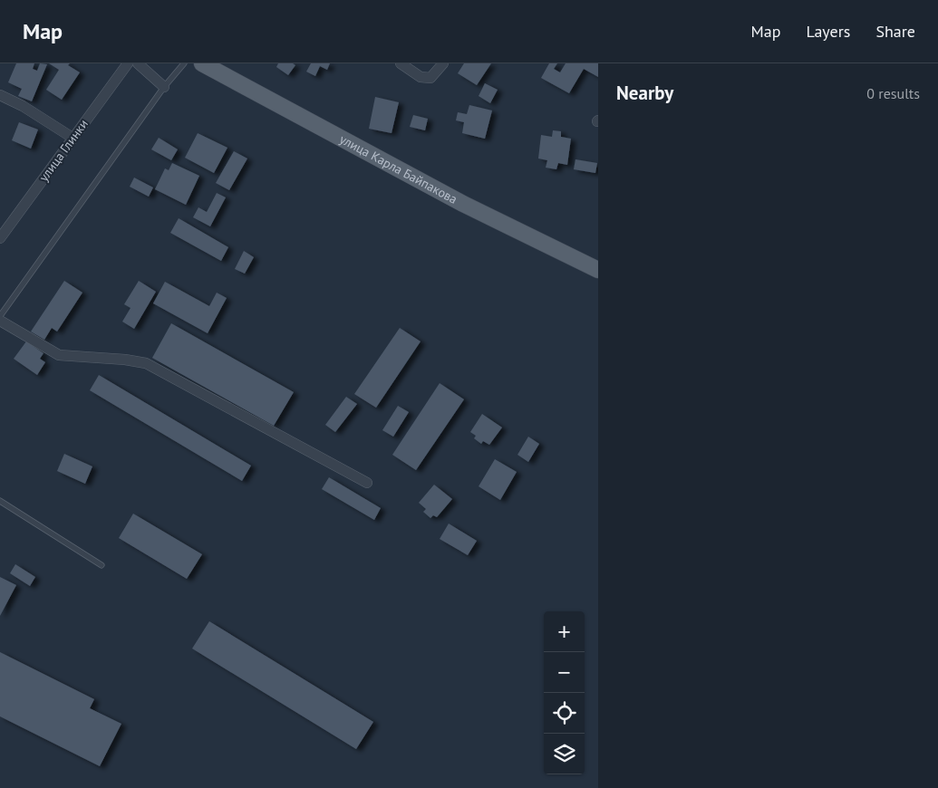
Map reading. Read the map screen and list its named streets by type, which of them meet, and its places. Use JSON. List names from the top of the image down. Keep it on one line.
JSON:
{"streets":{"main road":["улица Карла Байпакова"],"street":["улица Глинки"]},"page":{"header":"Map","nav":["Map","Layers","Share"],"heading":["Nearby","0 results"],"map_buttons":["+","−"]}}
